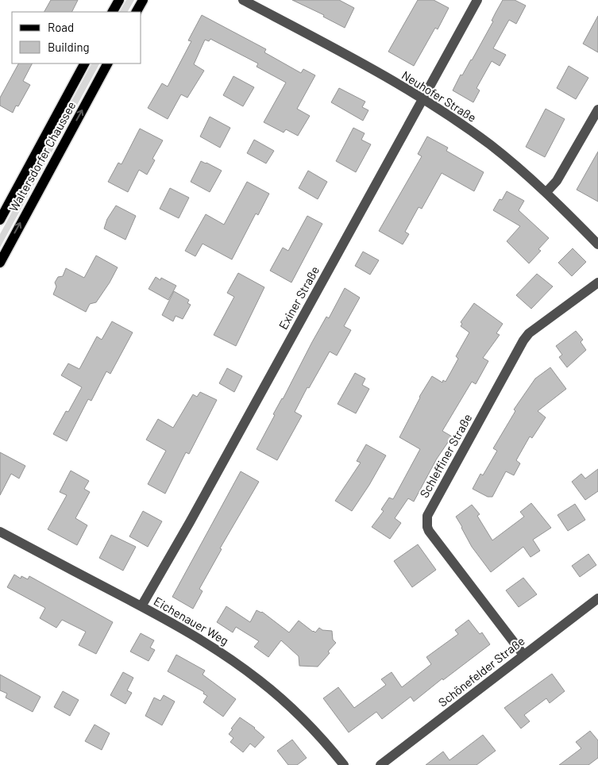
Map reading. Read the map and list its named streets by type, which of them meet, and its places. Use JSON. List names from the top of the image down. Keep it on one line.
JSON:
{"streets":{"main road":["Waltersdorfer Chaussee"],"street":["Neuhofer Straße","Exiner Straße","Schleffiner Straße","Eichenauer Weg","Schönefelder Straße"]},"crossings":[["Neuhofer Straße","Exiner Straße"],["Exiner Straße","Eichenauer Weg"],["Schleffiner Straße","Schönefelder Straße"]],"legend":["Road","Building"]}
